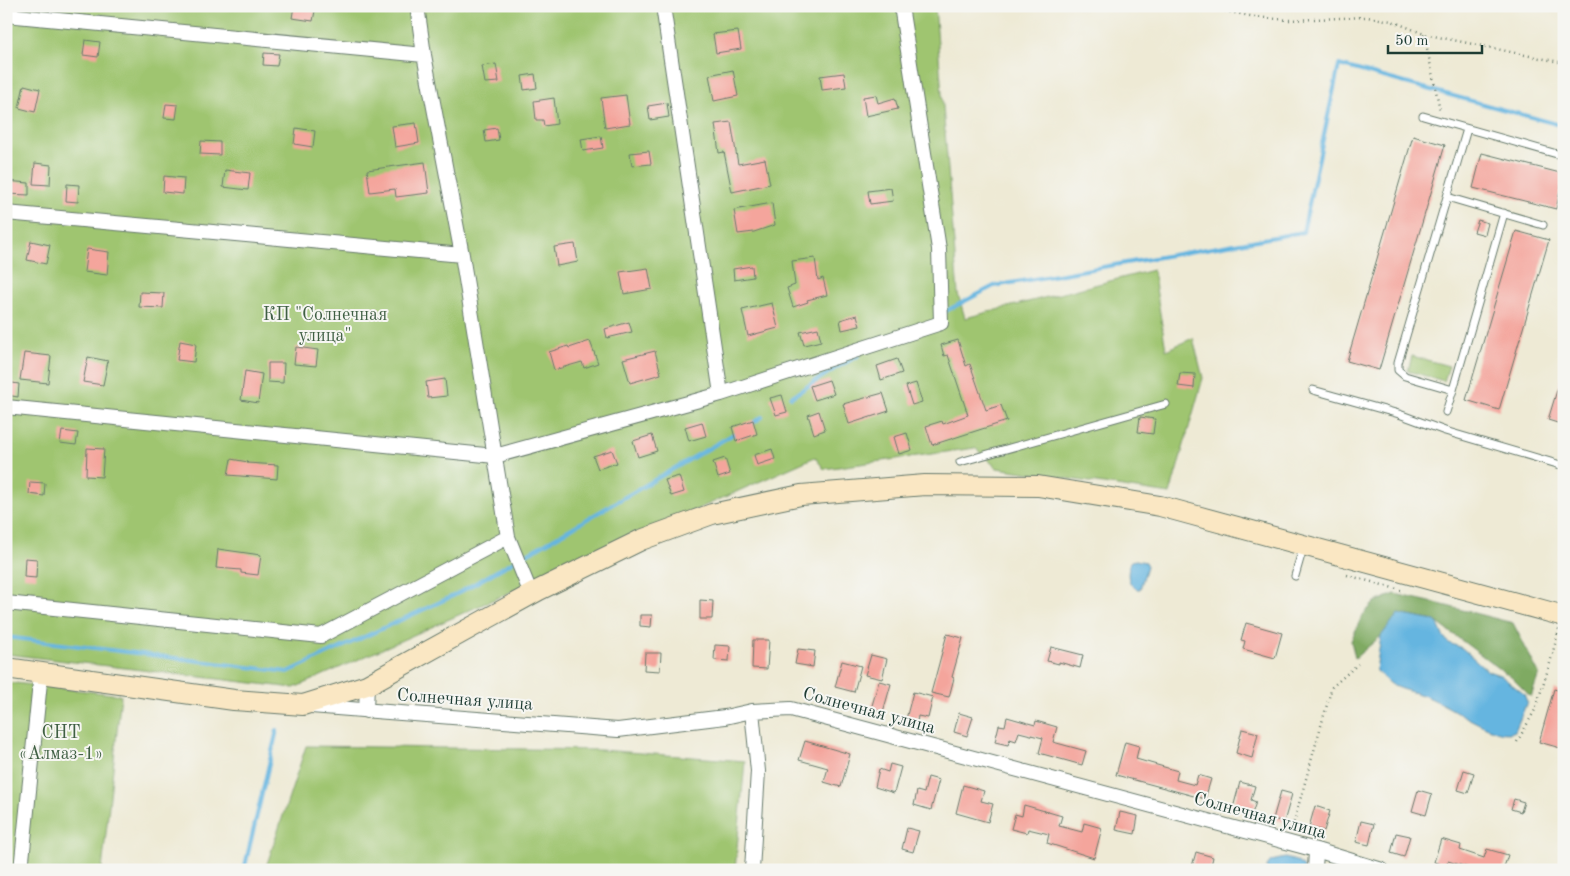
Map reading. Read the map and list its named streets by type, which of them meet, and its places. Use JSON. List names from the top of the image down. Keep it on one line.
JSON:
{"streets":{"street":["Солнечная улица"]},"parks":["КП \"Солнечная улица\"","СНТ «Алмаз-1»"],"scale_bar":"50 m"}
